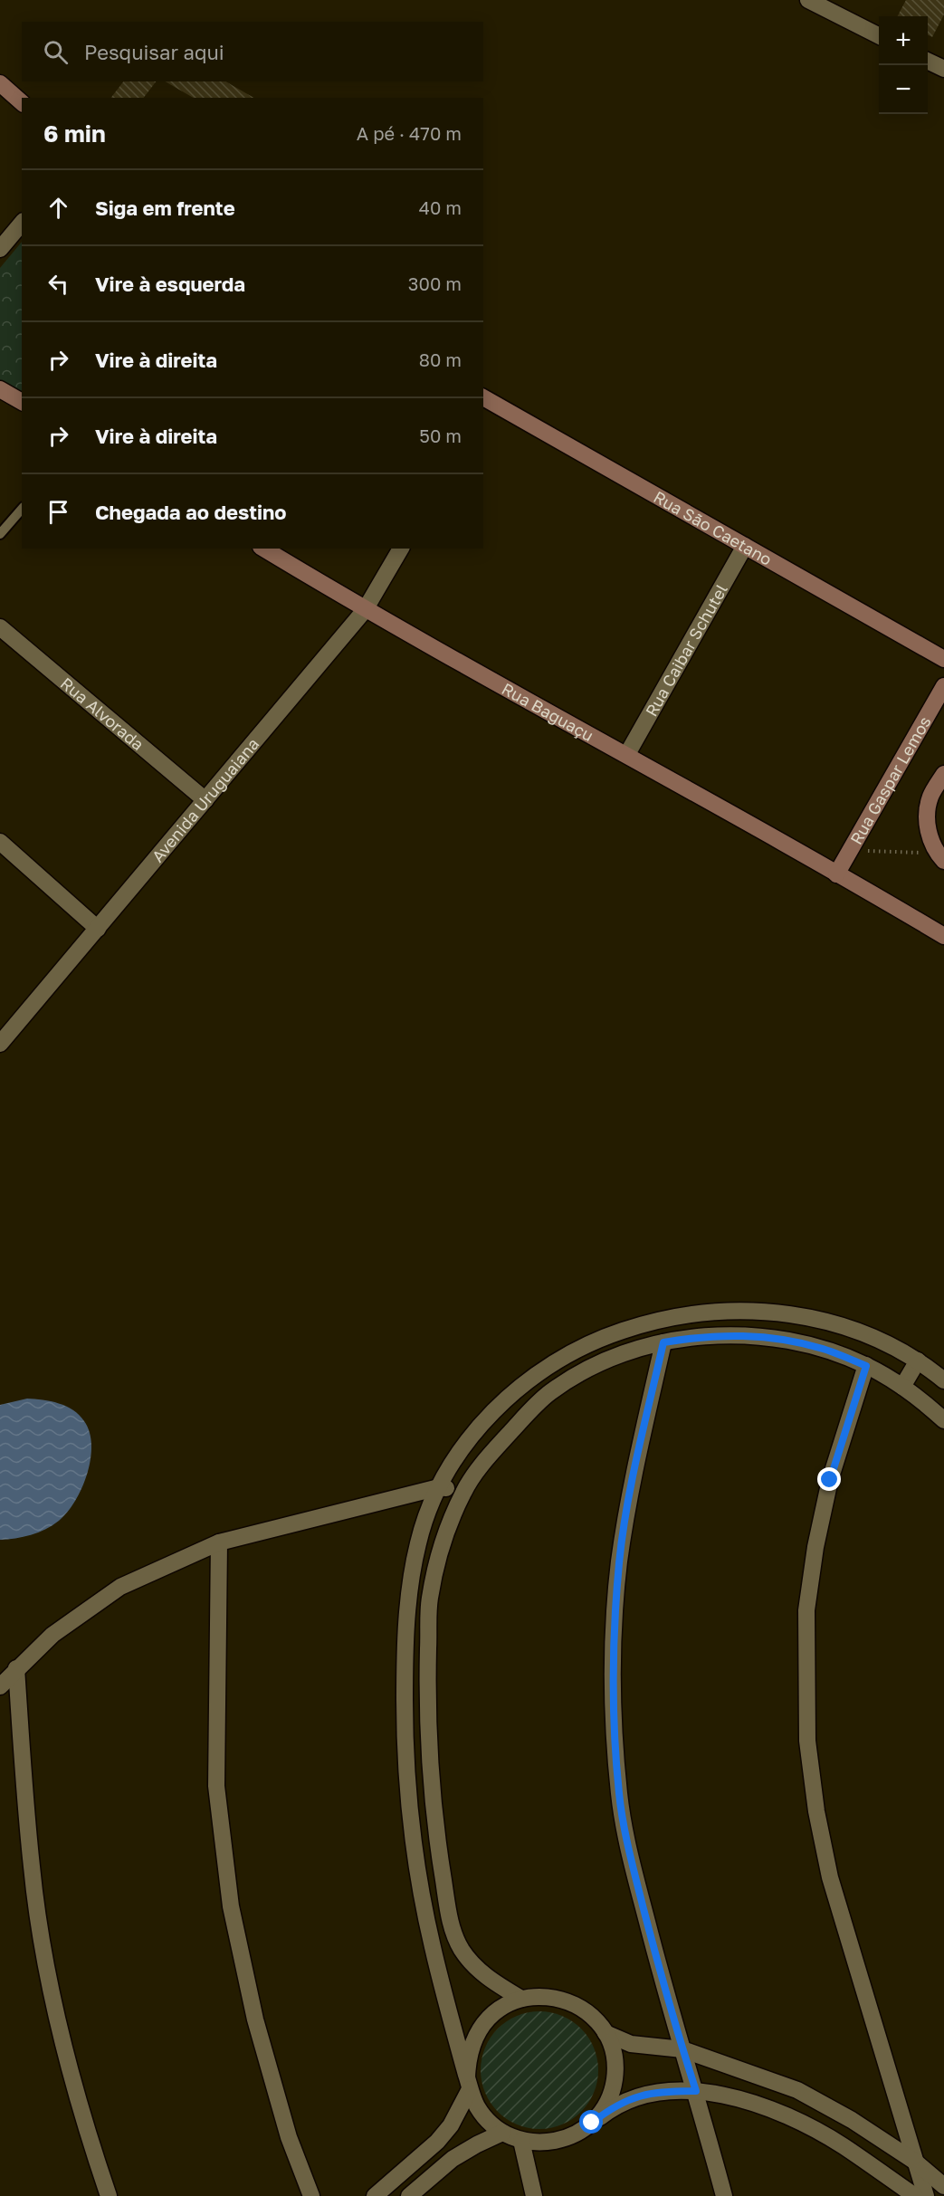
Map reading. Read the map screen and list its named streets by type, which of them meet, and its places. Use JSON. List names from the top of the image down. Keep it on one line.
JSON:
{"streets":{"main road":["Rua São Caetano","Rua Baguaçu","Rua Gaspar Lemos"],"street":["Rua Caibar Schutel","Rua Alvorada","Avenida Uruguaiana"]},"crossings":[["Rua São Caetano","Rua Caibar Schutel"],["Rua Caibar Schutel","Rua Baguaçu"],["Rua Baguaçu","Rua Gaspar Lemos"],["Rua Baguaçu","Avenida Uruguaiana"],["Rua Alvorada","Avenida Uruguaiana"]],"page":{"map_buttons":["+","−"],"search":"Pesquisar aqui","heading":["6 min","A pé · 470 m"],"list":[["Siga em frente","40 m"],["Vire à esquerda","300 m"],["Vire à direita","80 m"],["Vire à direita","50 m"],"Chegada ao destino"]}}
